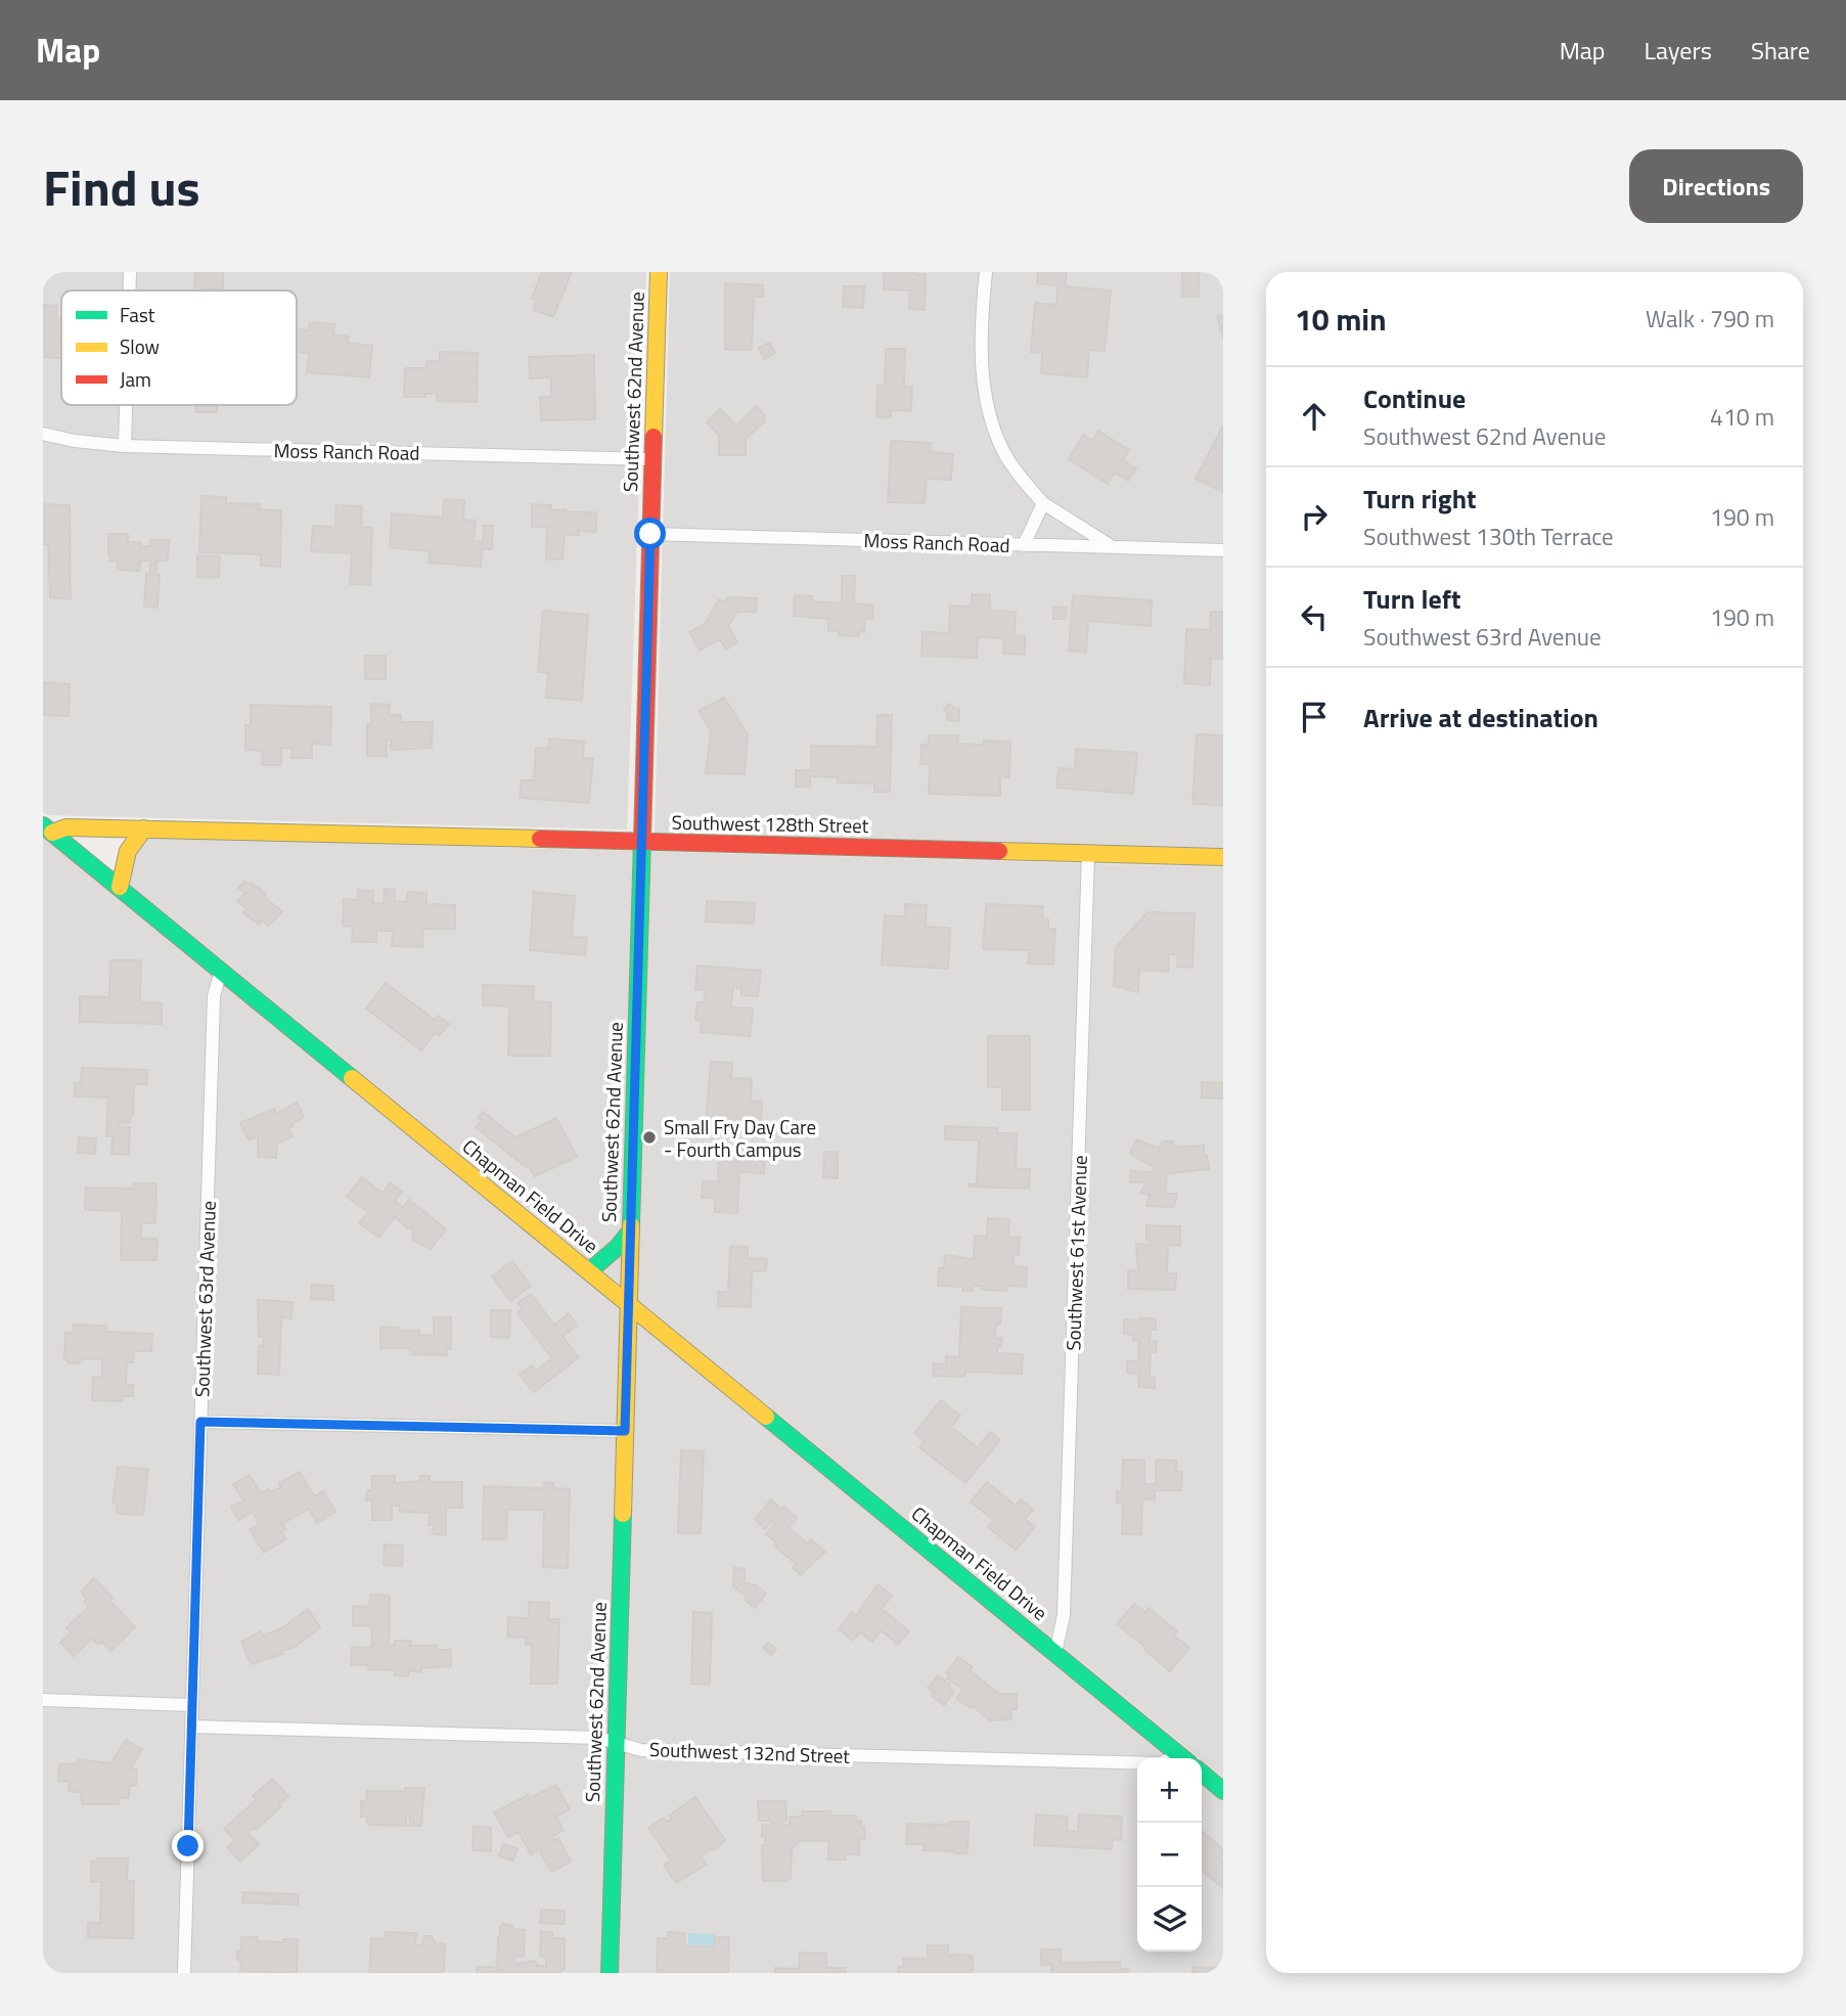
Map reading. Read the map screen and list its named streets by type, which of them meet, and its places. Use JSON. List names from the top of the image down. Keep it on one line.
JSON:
{"streets":{"street":["Southwest 62nd Avenue","Moss Ranch Road","Southwest 128th Street","Chapman Field Drive","Southwest 61st Avenue","Southwest 63rd Avenue","Southwest 132nd Street"]},"crossings":[["Southwest 62nd Avenue","Moss Ranch Road"],["Southwest 62nd Avenue","Southwest 128th Street"],["Southwest 62nd Avenue","Chapman Field Drive"],["Southwest 62nd Avenue","Southwest 132nd Street"],["Southwest 128th Street","Chapman Field Drive"],["Southwest 128th Street","Southwest 61st Avenue"],["Chapman Field Drive","Southwest 61st Avenue"],["Chapman Field Drive","Southwest 63rd Avenue"],["Southwest 63rd Avenue","Southwest 132nd Street"]],"places":["Small Fry Day Care - Fourth Campus"],"legend":["Fast","Slow","Jam"],"page":{"header":"Map","nav":["Map","Layers","Share"],"title":"Find us","buttons":"Directions","heading":["10 min","Walk · 790 m"],"list":[["Continue","Southwest 62nd Avenue","410 m"],["Turn right","Southwest 130th Terrace","190 m"],["Turn left","Southwest 63rd Avenue","190 m"],"Arrive at destination"],"map_buttons":["+","−"]}}
